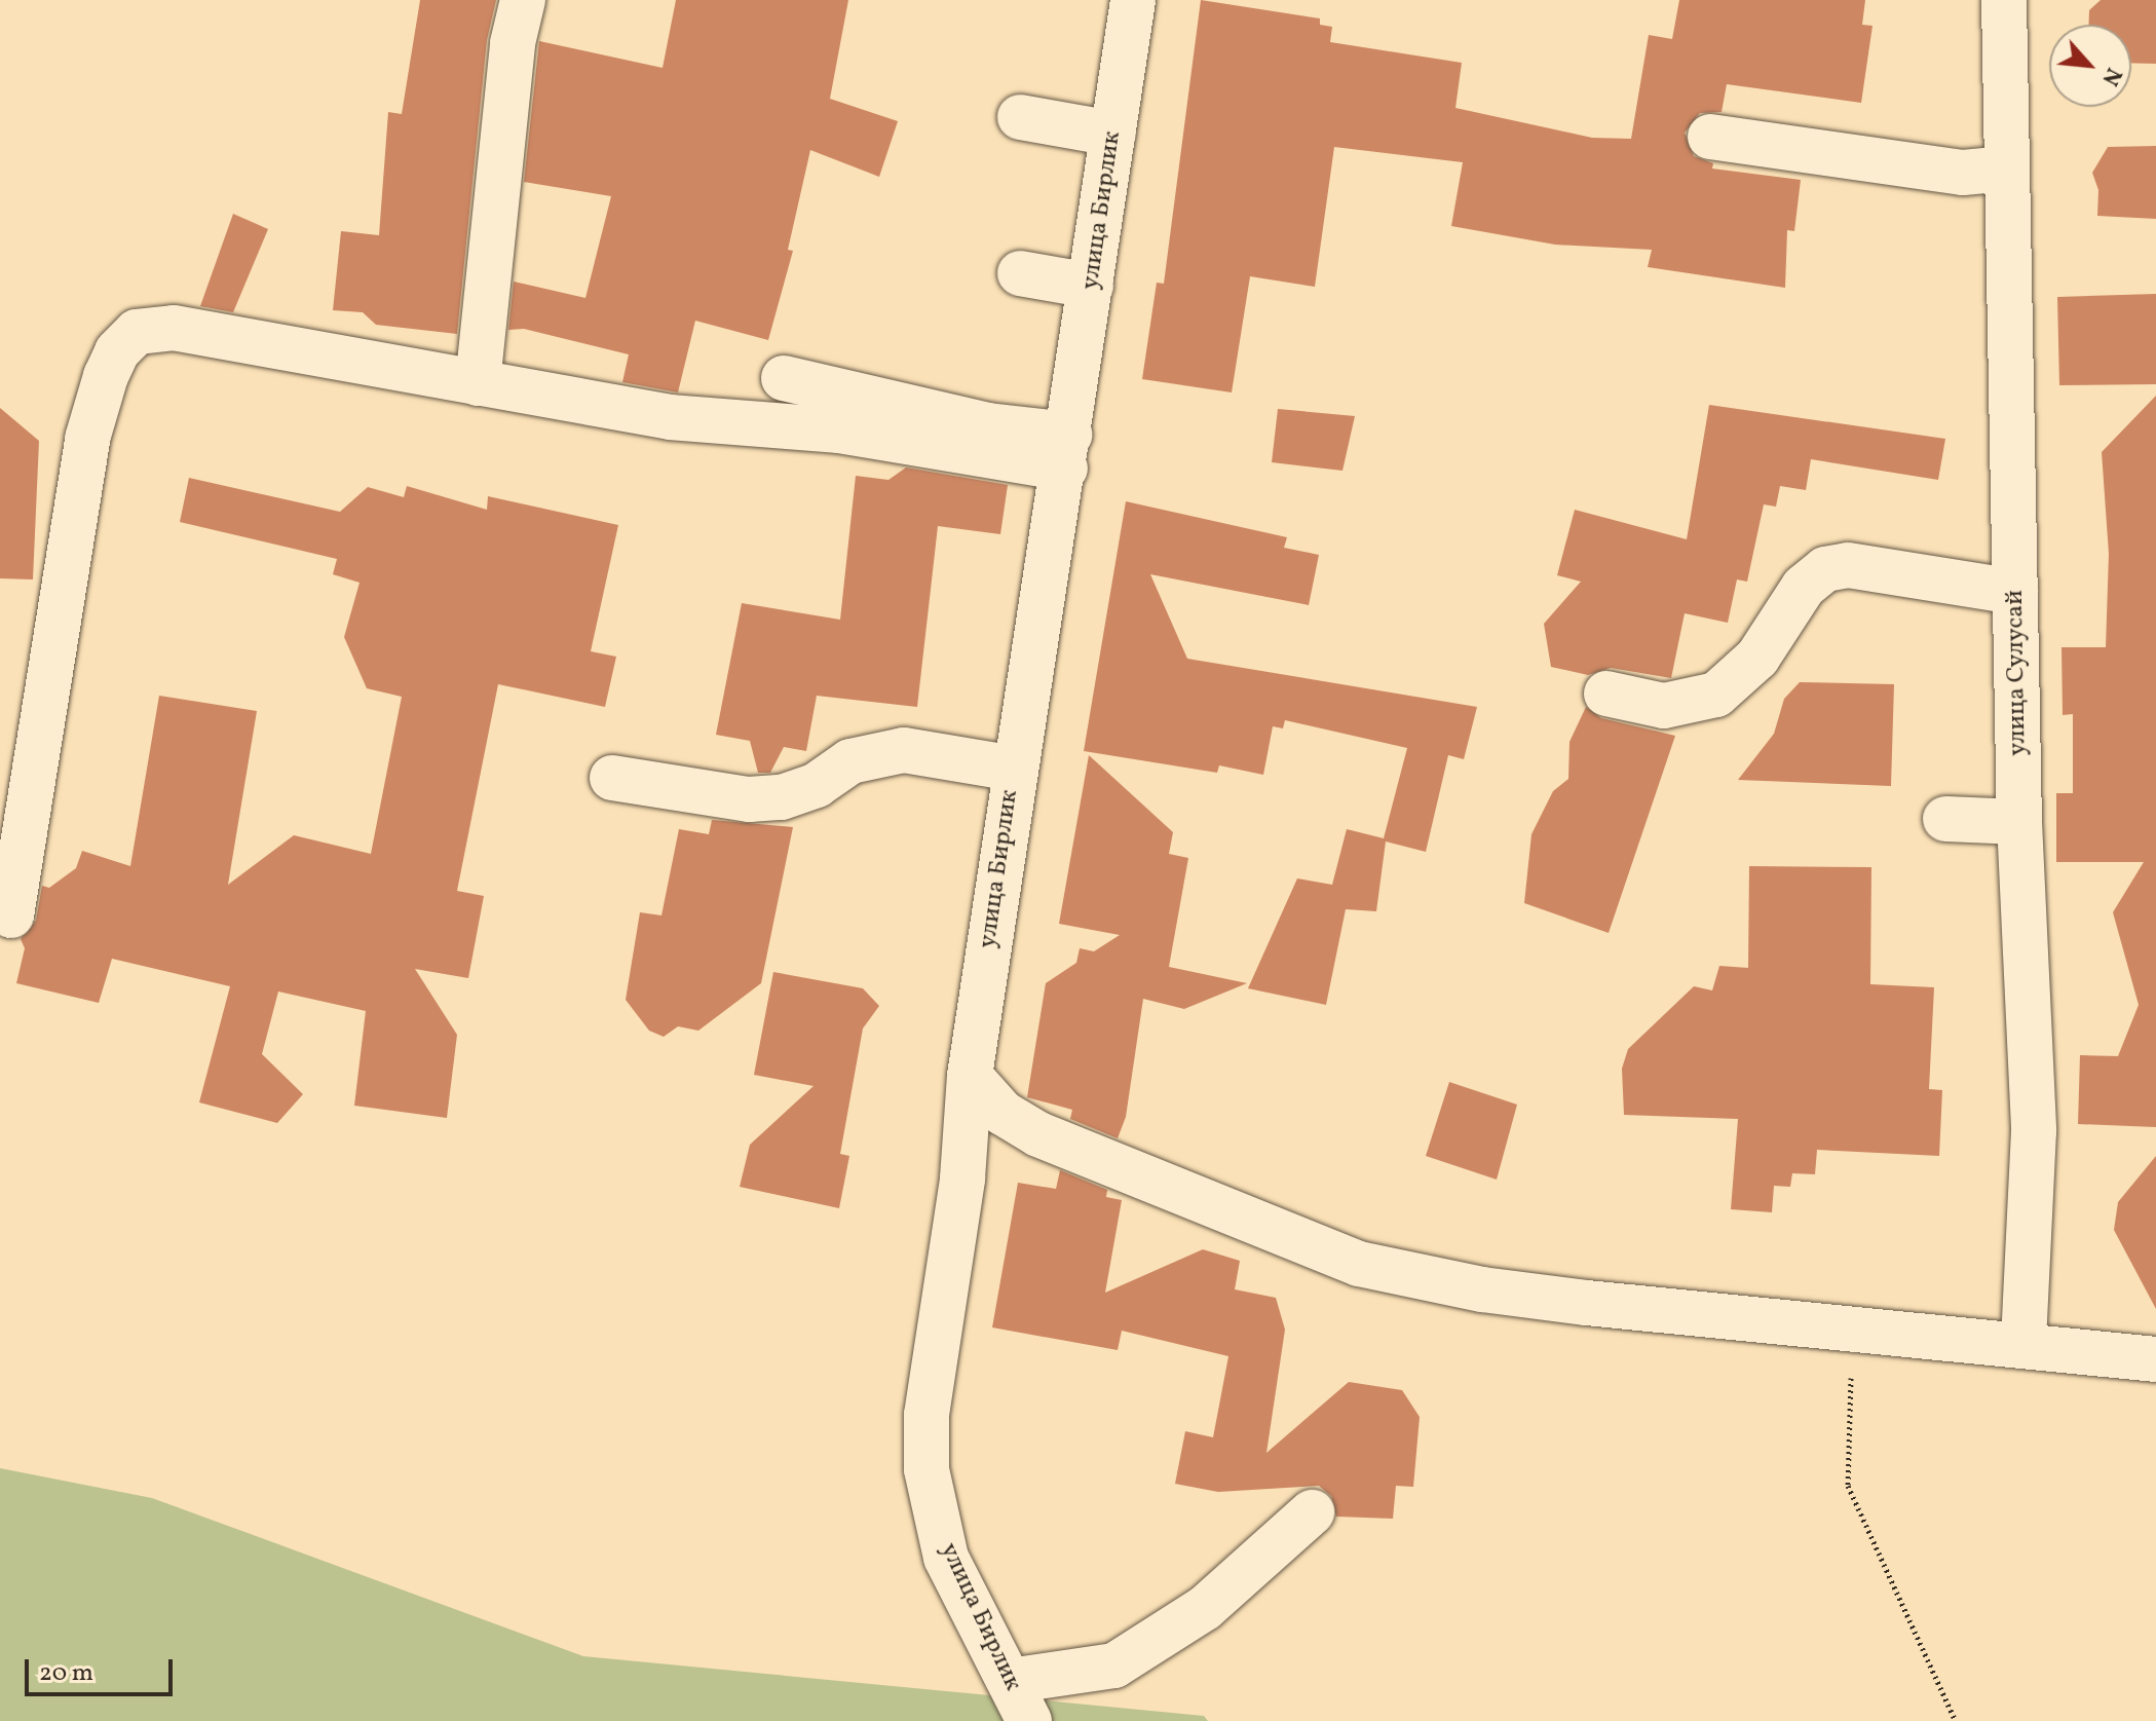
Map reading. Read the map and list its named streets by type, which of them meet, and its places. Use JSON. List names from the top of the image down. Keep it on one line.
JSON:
{"streets":{"street":["улица Бирлик","улица Сулусай"]},"scale_bar":"20 m","north":"bottom right"}
